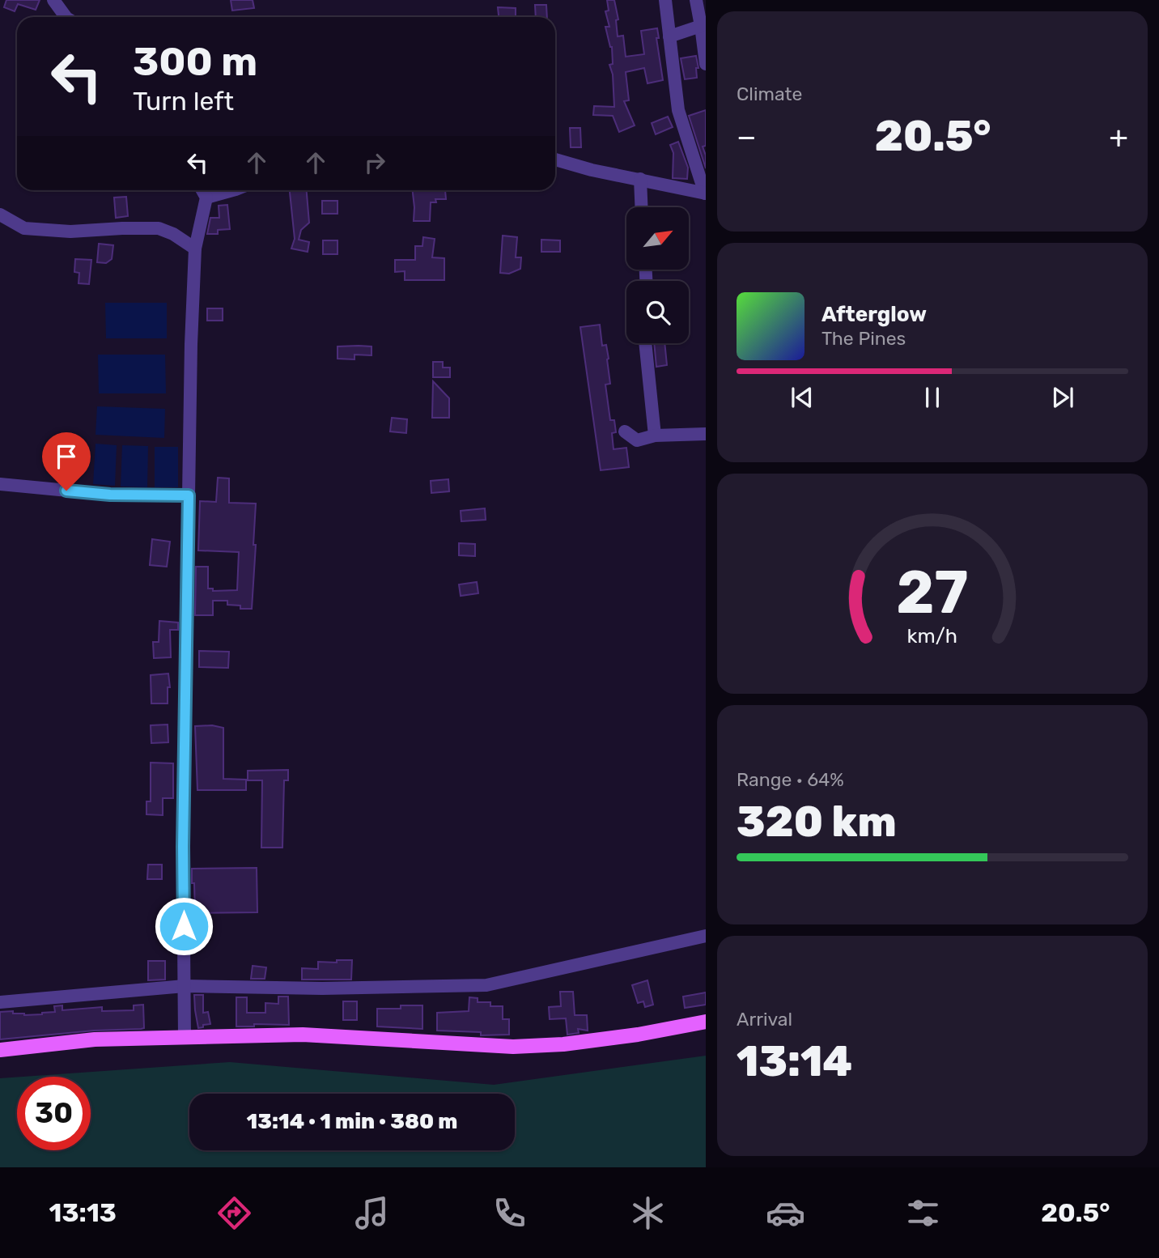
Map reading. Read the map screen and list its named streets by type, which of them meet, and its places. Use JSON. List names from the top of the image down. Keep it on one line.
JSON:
{"north":"top right","page":{"tile":["Climate",["Range · 64%","320 km"],["Arrival","13:14"]],"turn":["300 m","Turn left"],"heat":["−","20.5°","+"],"song":["Afterglow","The Pines"],"limit":"30","trip":"13:14 · 1 min · 380 m","tabs":["13:13","20.5°"],"gauge":["27","km/h"]}}
